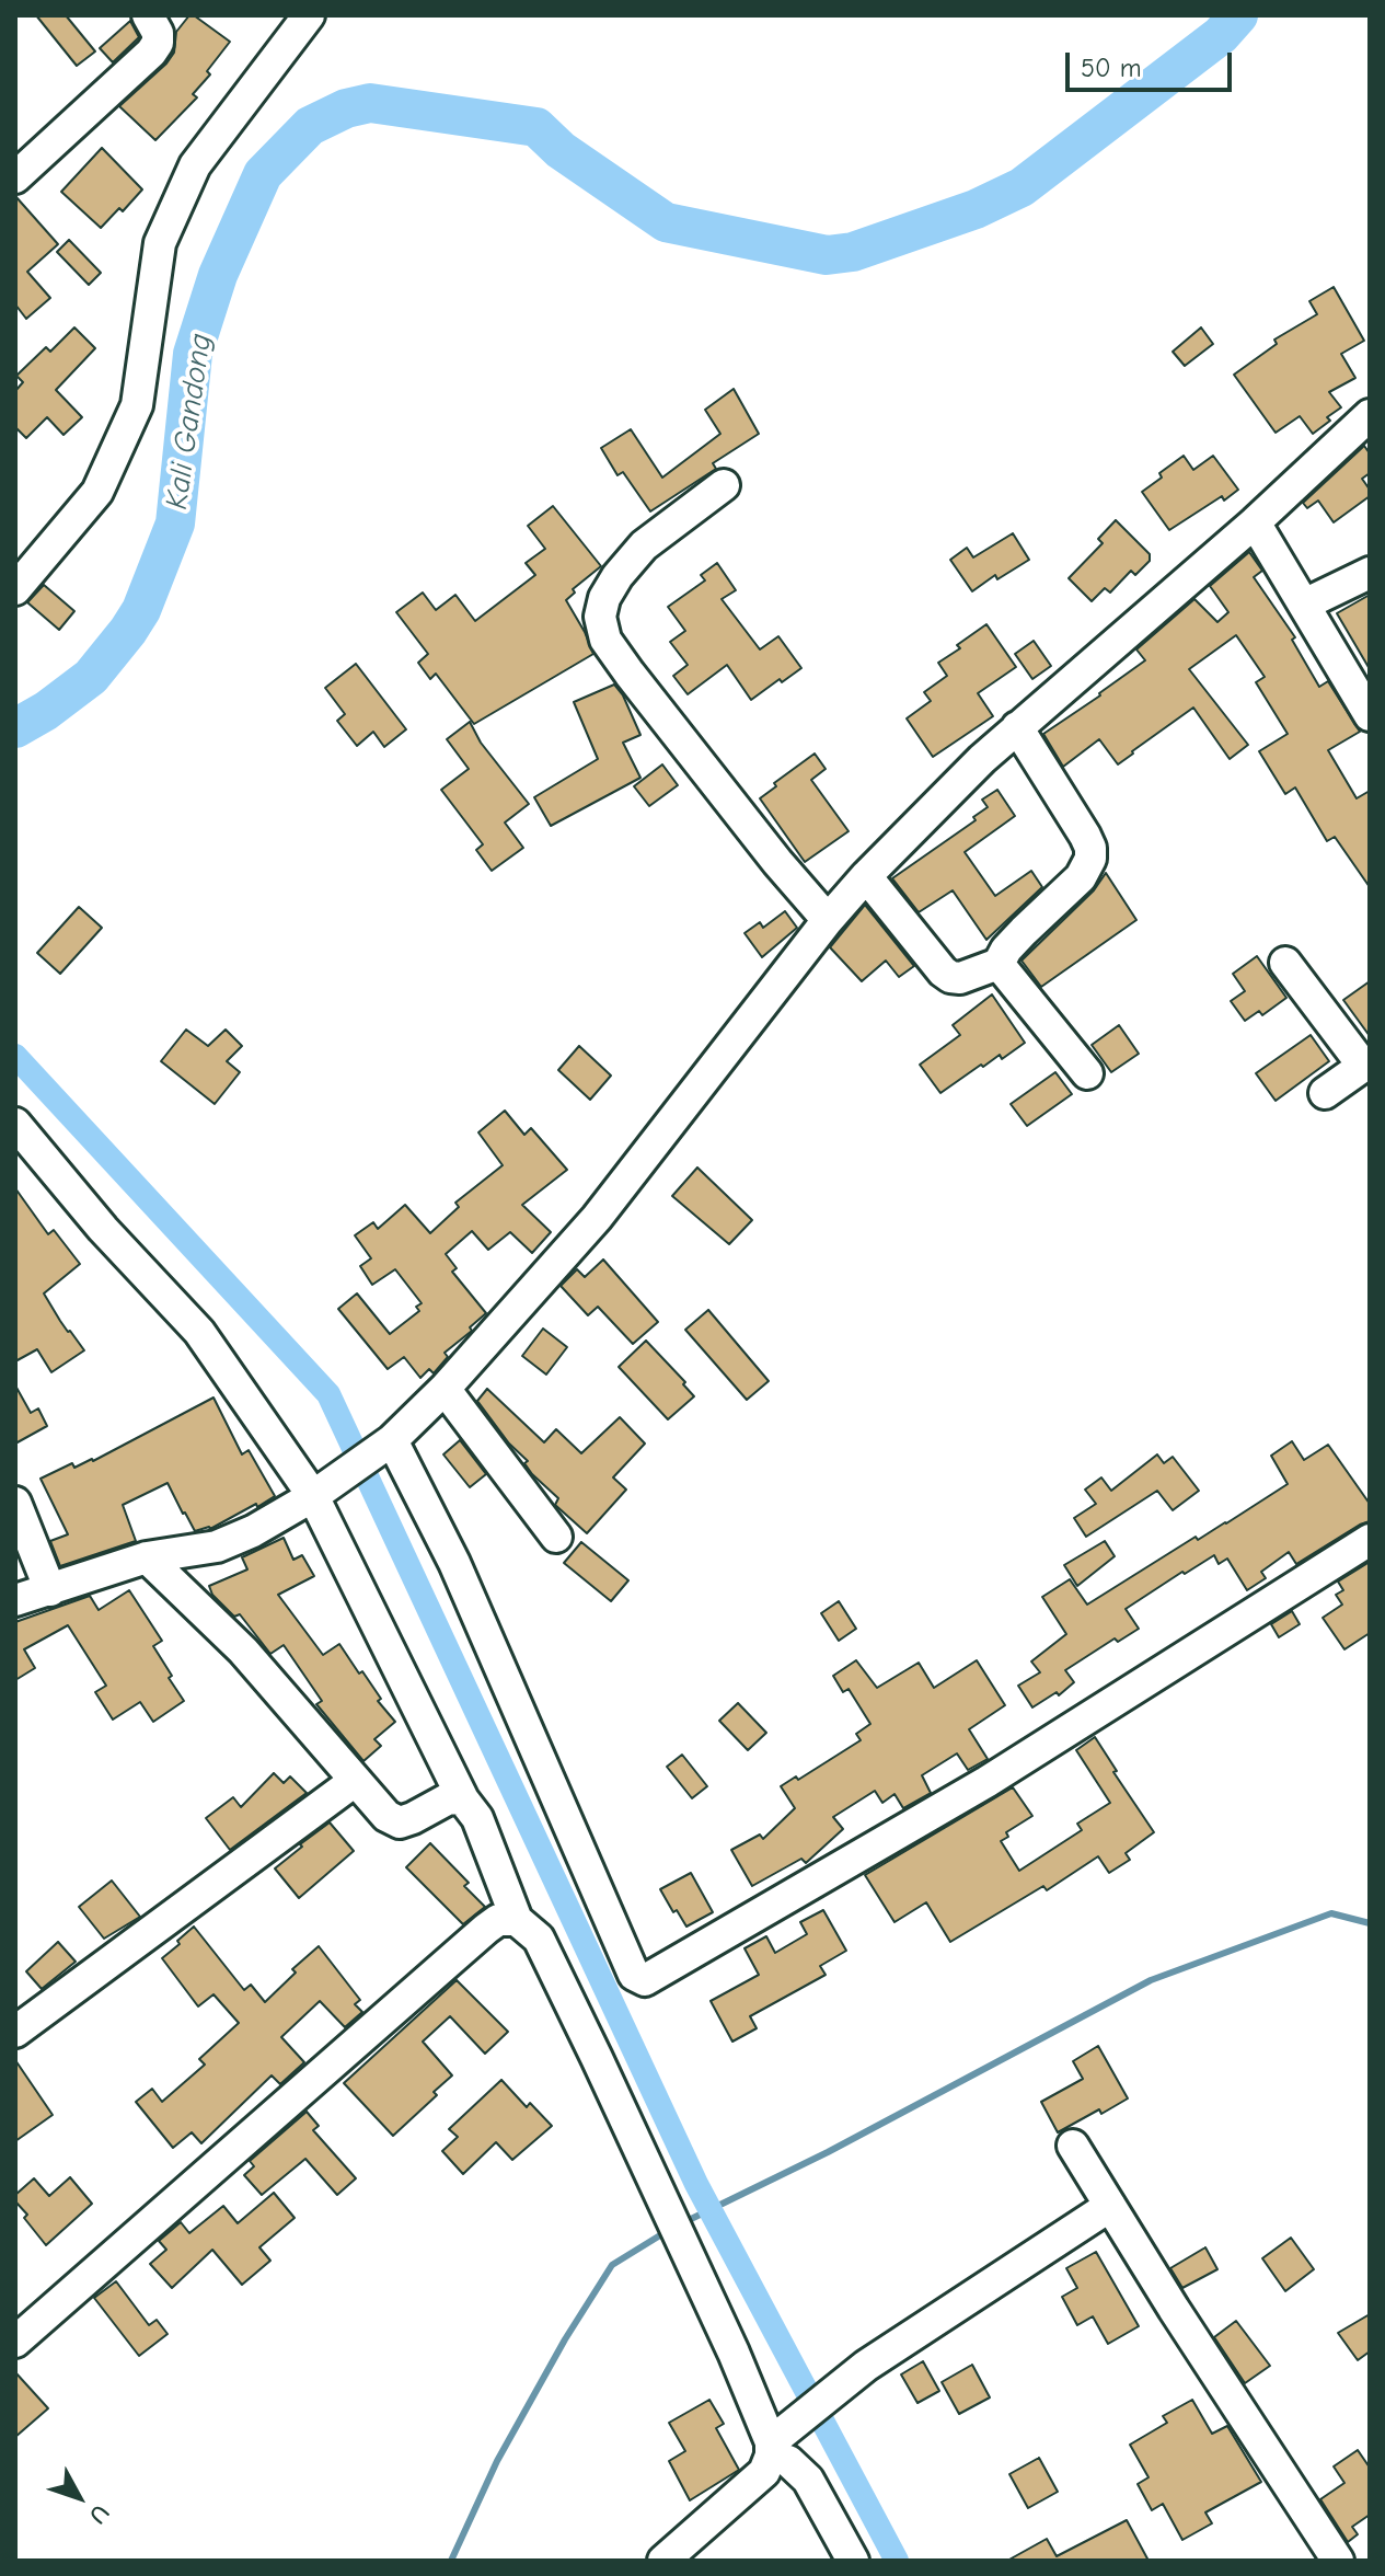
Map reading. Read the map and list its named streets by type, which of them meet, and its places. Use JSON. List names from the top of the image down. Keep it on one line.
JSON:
{"water":["Kali Gandong"],"scale_bar":"50 m","north":"bottom right"}
